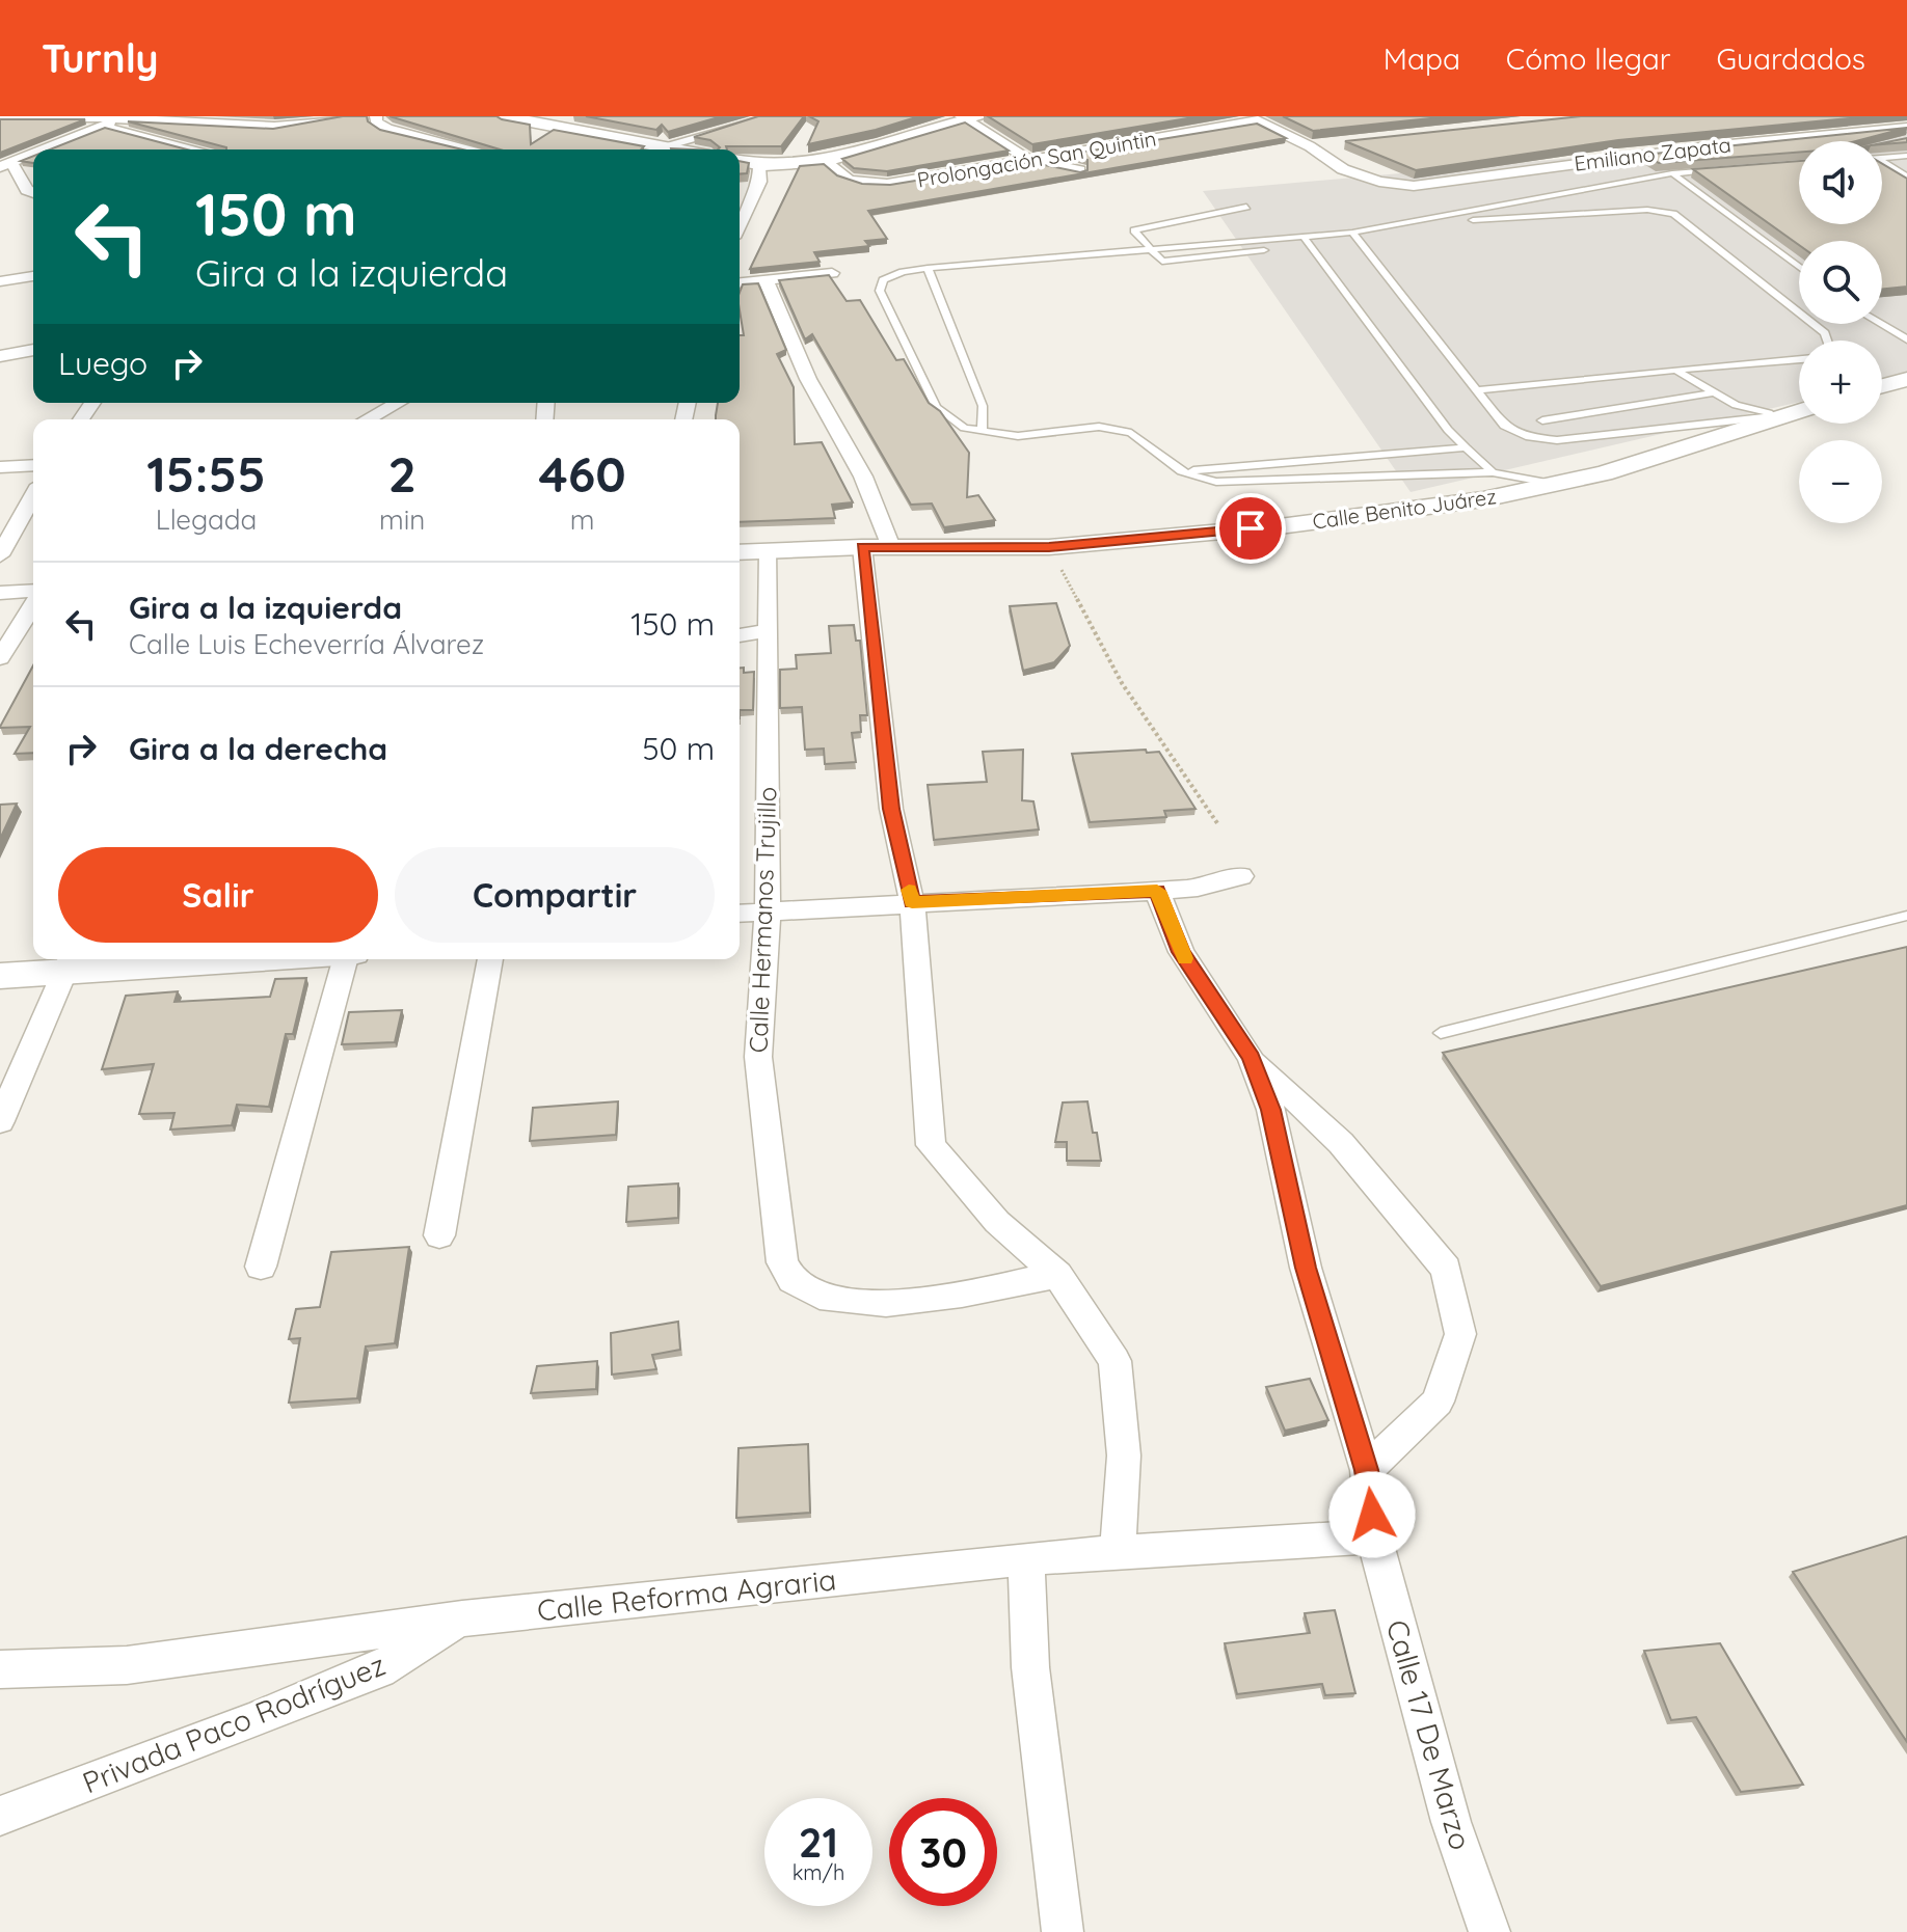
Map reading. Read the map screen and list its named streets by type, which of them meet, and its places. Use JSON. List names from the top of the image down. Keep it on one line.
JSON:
{"streets":{"street":["Emiliano Zapata","Prolongación San Quintin","Calle Benito Juárez","Calle Hermanos Trujillo","Calle Reforma Agraria","Privada Paco Rodríguez","Calle 17 De Marzo"]},"crossings":[["Emiliano Zapata","Prolongación San Quintin"],["Calle Benito Juárez","Calle Hermanos Trujillo"],["Calle Reforma Agraria","Privada Paco Rodríguez"],["Calle Reforma Agraria","Calle 17 De Marzo"]],"page":{"header":"Turnly","nav":["Mapa","Cómo llegar","Guardados"],"map_buttons":["+","−"],"turn":["150 m","Gira a la izquierda"],"then":"Luego","eta":["15:55","Llegada","2","min","460","m"],"list":[{"name":"Gira a la izquierda","note":"Calle Luis Echeverría Álvarez","value":"150 m"},{"name":"Gira a la derecha","value":"50 m"}],"buttons":["Salir","Compartir"],"speed":"21 km/h","limit":"30"}}
